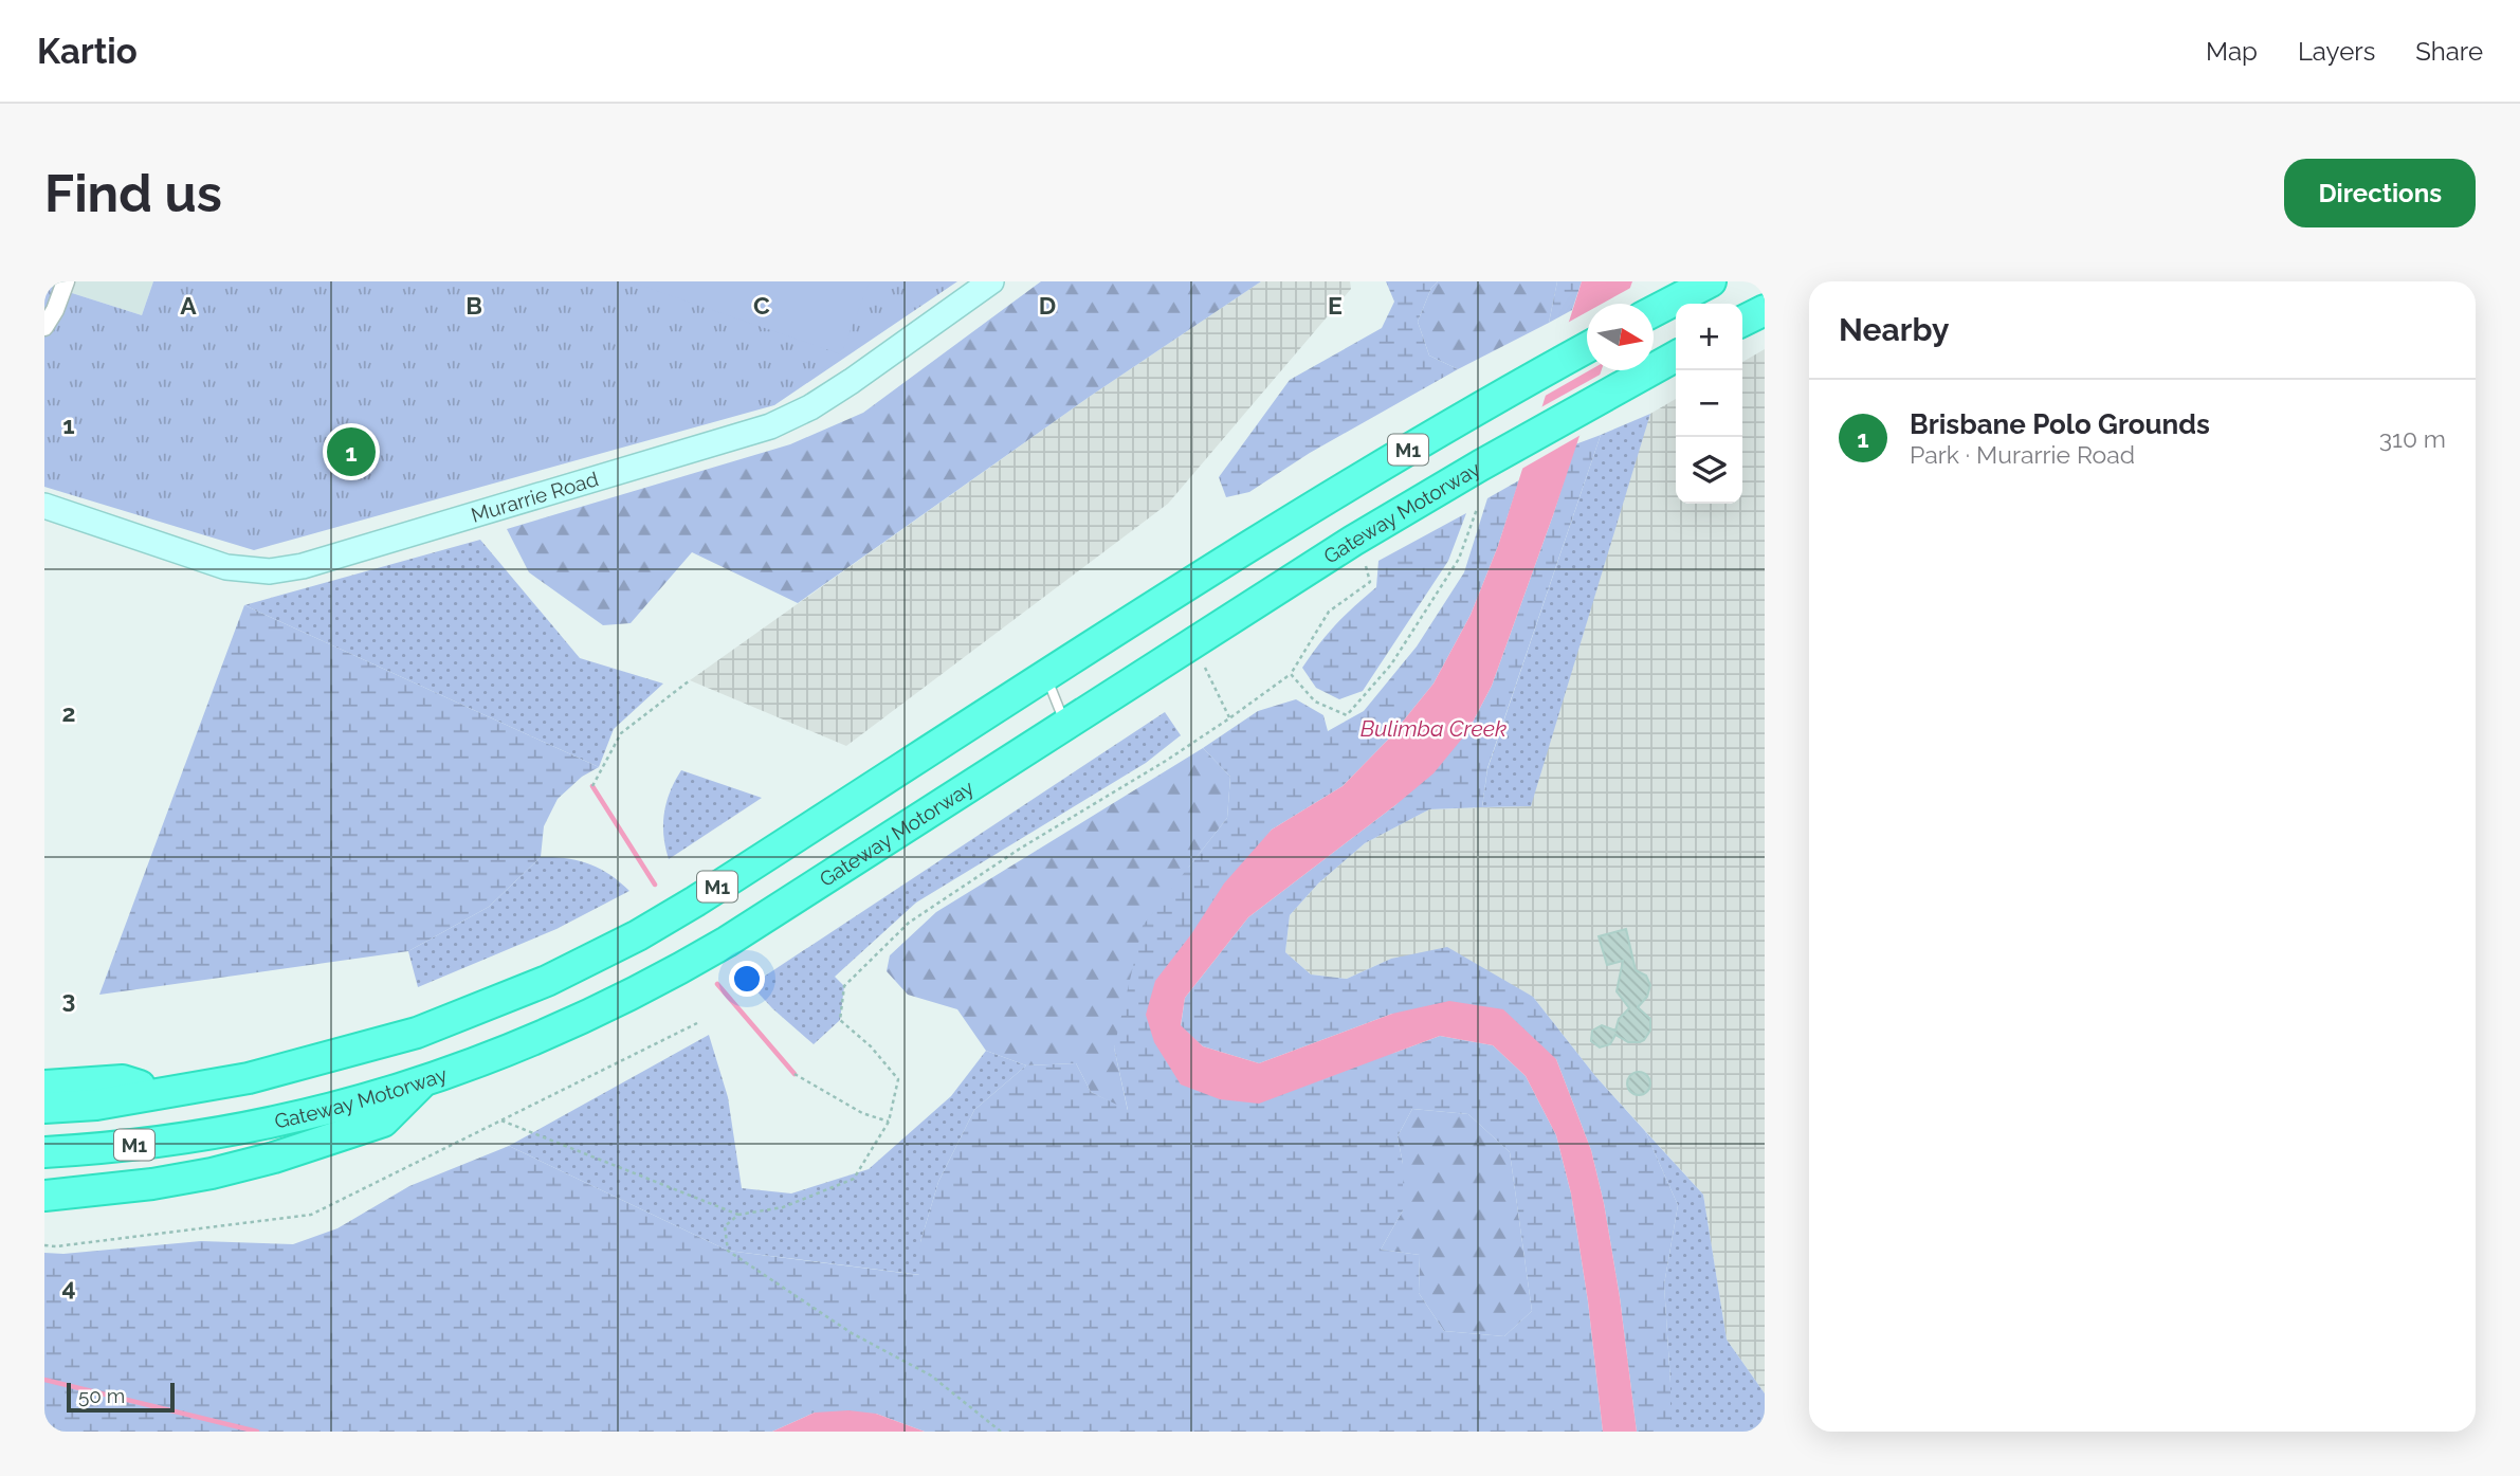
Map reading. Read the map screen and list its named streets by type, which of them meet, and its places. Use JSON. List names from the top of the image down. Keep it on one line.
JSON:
{"streets":{"highway":["M1","Gateway Motorway"],"street":["Murarrie Road"]},"water":["Bulimba Creek"],"scale_bar":"50 m","north":"right","page":{"header":"Kartio","nav":["Map","Layers","Share"],"buttons":"Directions","title":"Find us","heading":"Nearby","map_buttons":["+","−"],"list":[{"mark":"1","name":"Brisbane Polo Grounds","note":"Park · Murarrie Road","value":"310 m"}],"pins":"1","scale":"50 m"},"grid":{"columns":["A","B","C","D","E"],"rows":["1","2","3","4"]}}
